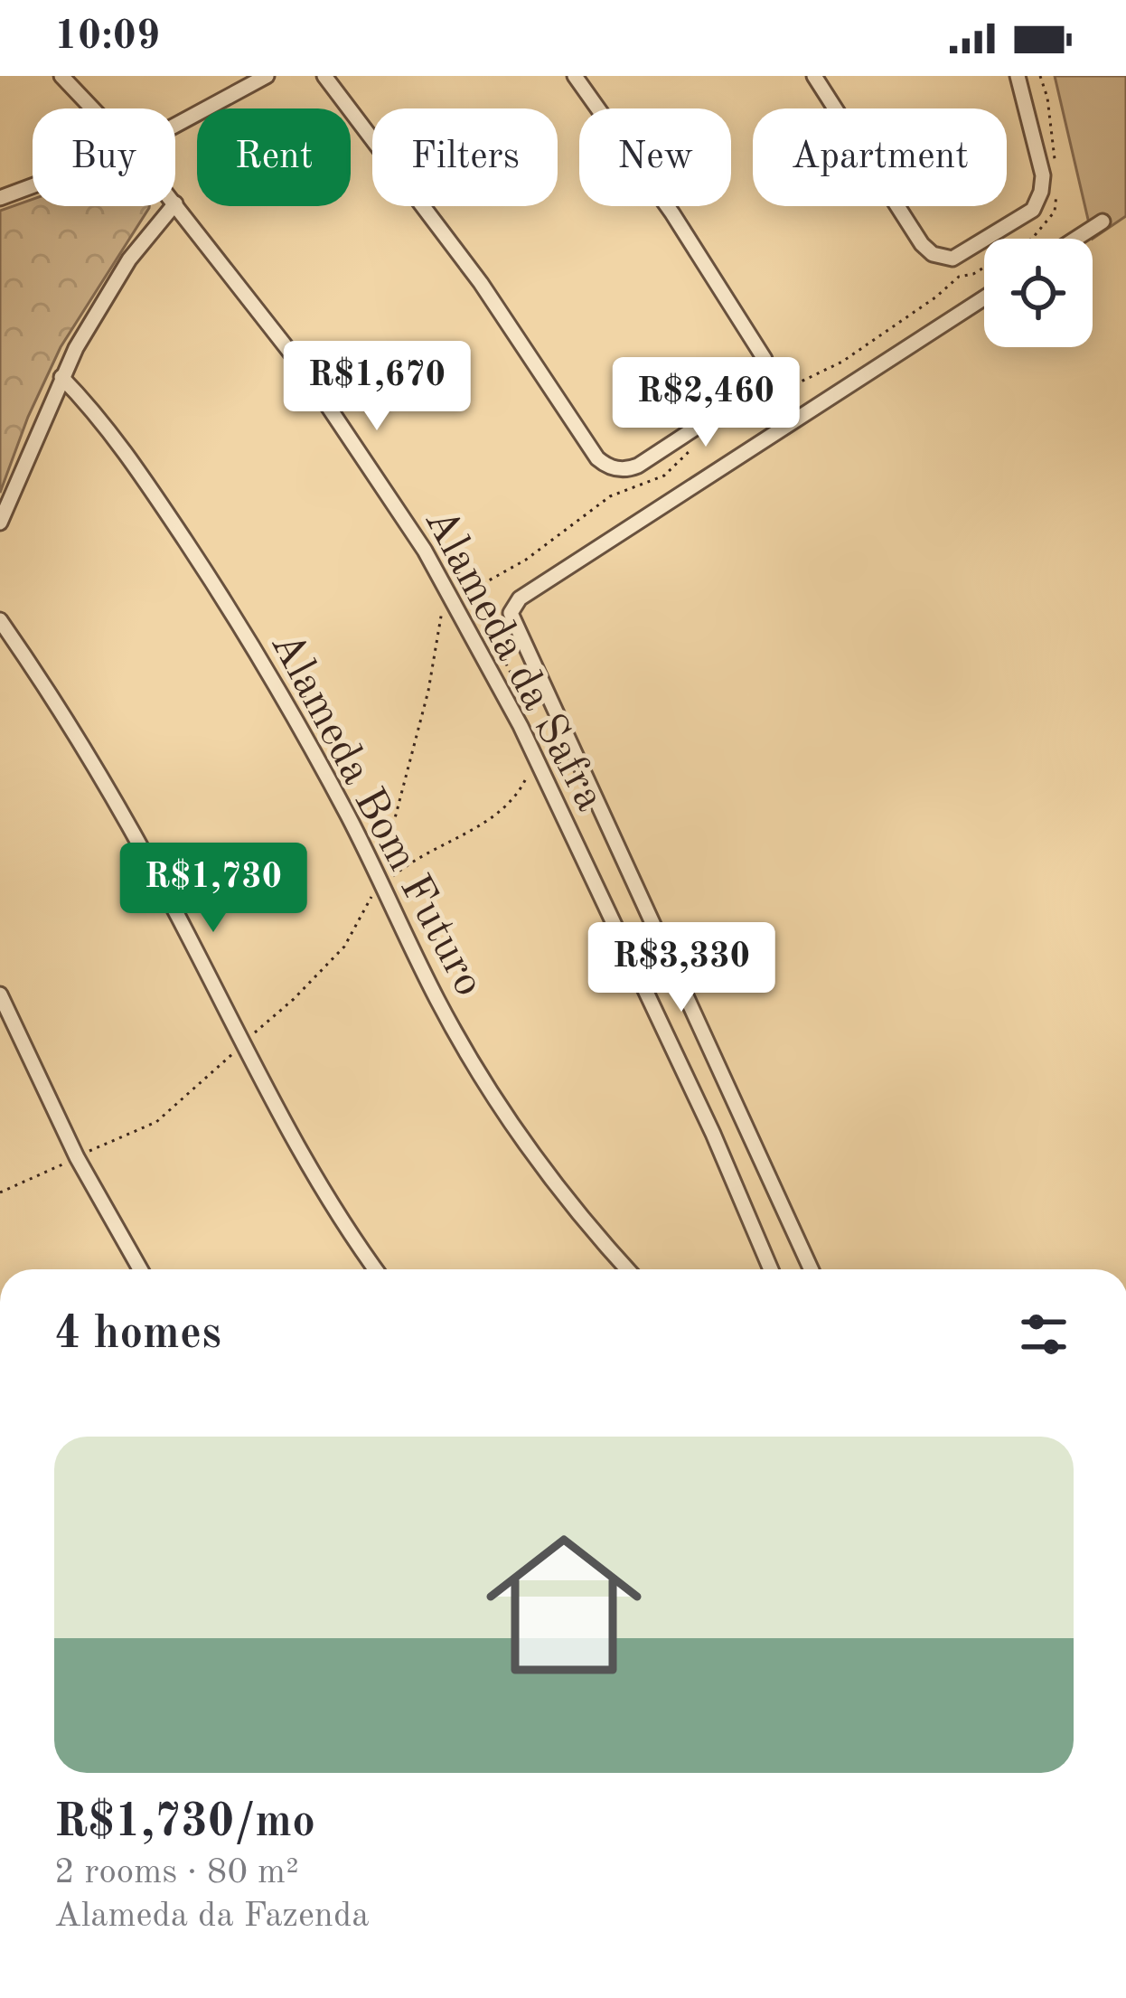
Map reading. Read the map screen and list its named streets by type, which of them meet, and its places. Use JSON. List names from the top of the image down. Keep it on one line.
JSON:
{"streets":{"street":["Alameda da Safra","Alameda Bom Futuro"]},"page":{"status":"10:09","chip":["Buy","Rent","Filters","New","Apartment"],"price":["R$1,670","R$2,460","R$1,730","R$3,330"],"heading":"4 homes","list":[{"name":"R$1,730/mo","note":"2 rooms · 80 m² · Alameda da Fazenda"}]}}
